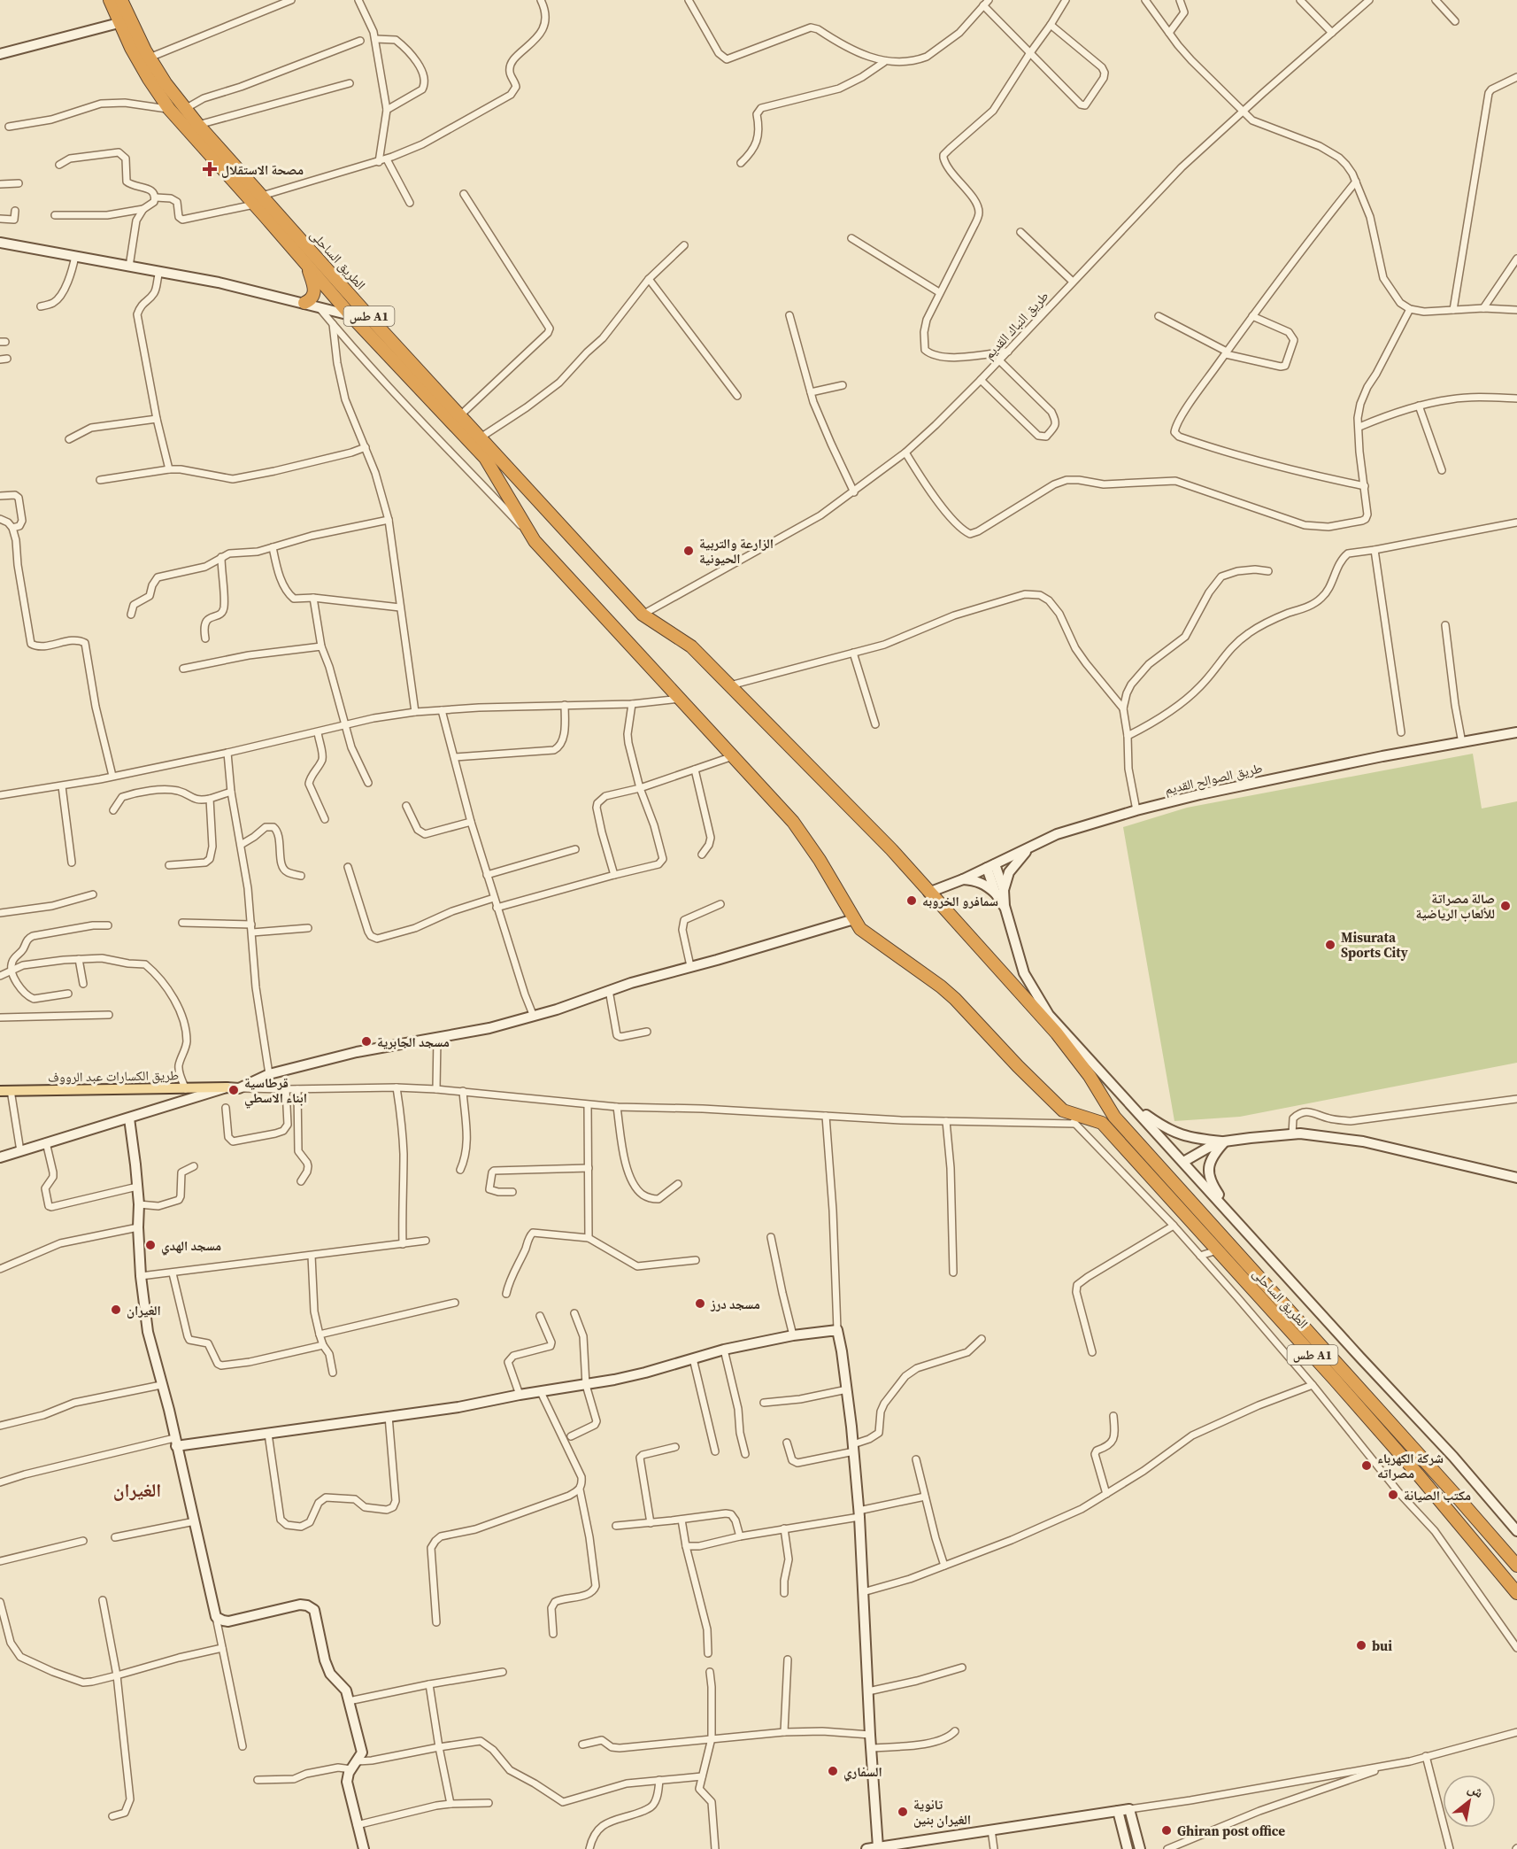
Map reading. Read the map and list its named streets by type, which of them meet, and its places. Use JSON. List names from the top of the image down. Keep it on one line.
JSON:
{"streets":{"highway":["الطريق الساحلى","طس A1"],"main road":["طريق الكسارات عبد الرووف"],"street":["طريق النباك القديم","طريق الصوالح القديم"]},"crossings":[["الطريق الساحلى","طريق النباك القديم"],["الطريق الساحلى","طريق الصوالح القديم"]],"districts":["الغيران"],"places":{"health":["مصحة الاستقلال"],"other":["الزارعة والتربية الحيونية","سمافرو الخروبه","صالة مصراتة للألعاب الرياضية","Misurata Sports City","مسجد الجابرية","قرطاسية ابناء الاسطي","مسجد الهدي","مسجد درز","الغيران","شركة الكهرباء مصراته","مكتب الصيانة","bui","السفاري","تانوية الغيران بنين","Ghiran post office"]},"north":"top right"}
